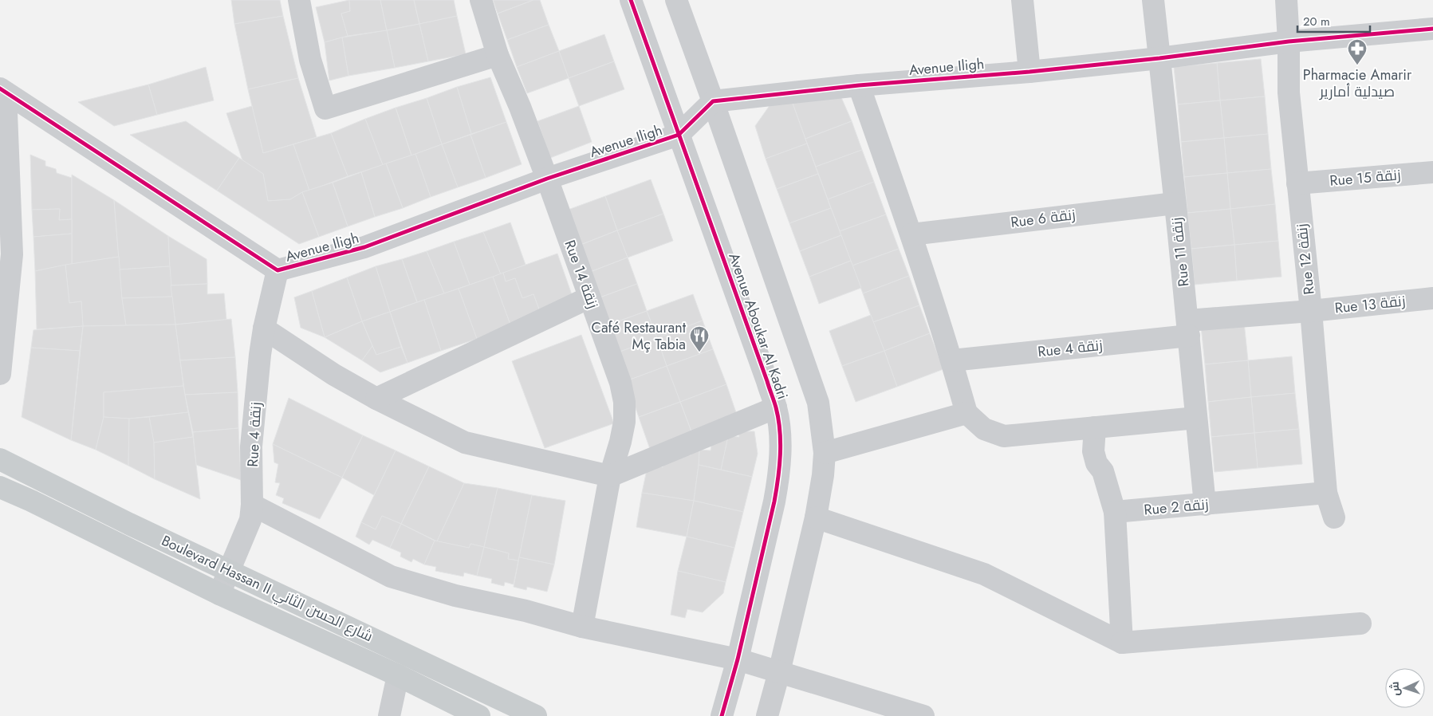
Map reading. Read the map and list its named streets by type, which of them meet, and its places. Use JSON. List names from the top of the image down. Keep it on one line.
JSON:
{"streets":{"main road":["Boulevard Hassan II شارع الحسن الثاني"],"street":["Avenue Iligh","Rue 15 زنقة","Rue 6 زنقة","Rue 11 زنقة","Rue 12 زنقة","Rue 14 زنقة","Rue 13 زنقة","Avenue Aboukar Al Kadri","Rue 4 زنقة","Rue 2 زنقة"]},"crossings":[["Avenue Iligh","Rue 11 زنقة"],["Avenue Iligh","Rue 12 زنقة"],["Avenue Iligh","Rue 14 زنقة"],["Avenue Iligh","Avenue Aboukar Al Kadri"],["Avenue Iligh","Rue 4 زنقة"],["Rue 15 زنقة","Rue 12 زنقة"],["Rue 6 زنقة","Rue 11 زنقة"],["Rue 11 زنقة","Rue 13 زنقة"],["Rue 11 زنقة","Rue 4 زنقة"],["Rue 11 زنقة","Rue 2 زنقة"],["Rue 12 زنقة","Rue 13 زنقة"],["Rue 12 زنقة","Rue 2 زنقة"],["Rue 13 زنقة","Rue 4 زنقة"],["Rue 4 زنقة","Boulevard Hassan II شارع الحسن الثاني"]],"places":{"pharmacy":["Pharmacie Amarir صيدلية أمارير"],"restaurant":["Café Restaurant Mç Tabia"]},"scale_bar":"20 m","north":"left"}
